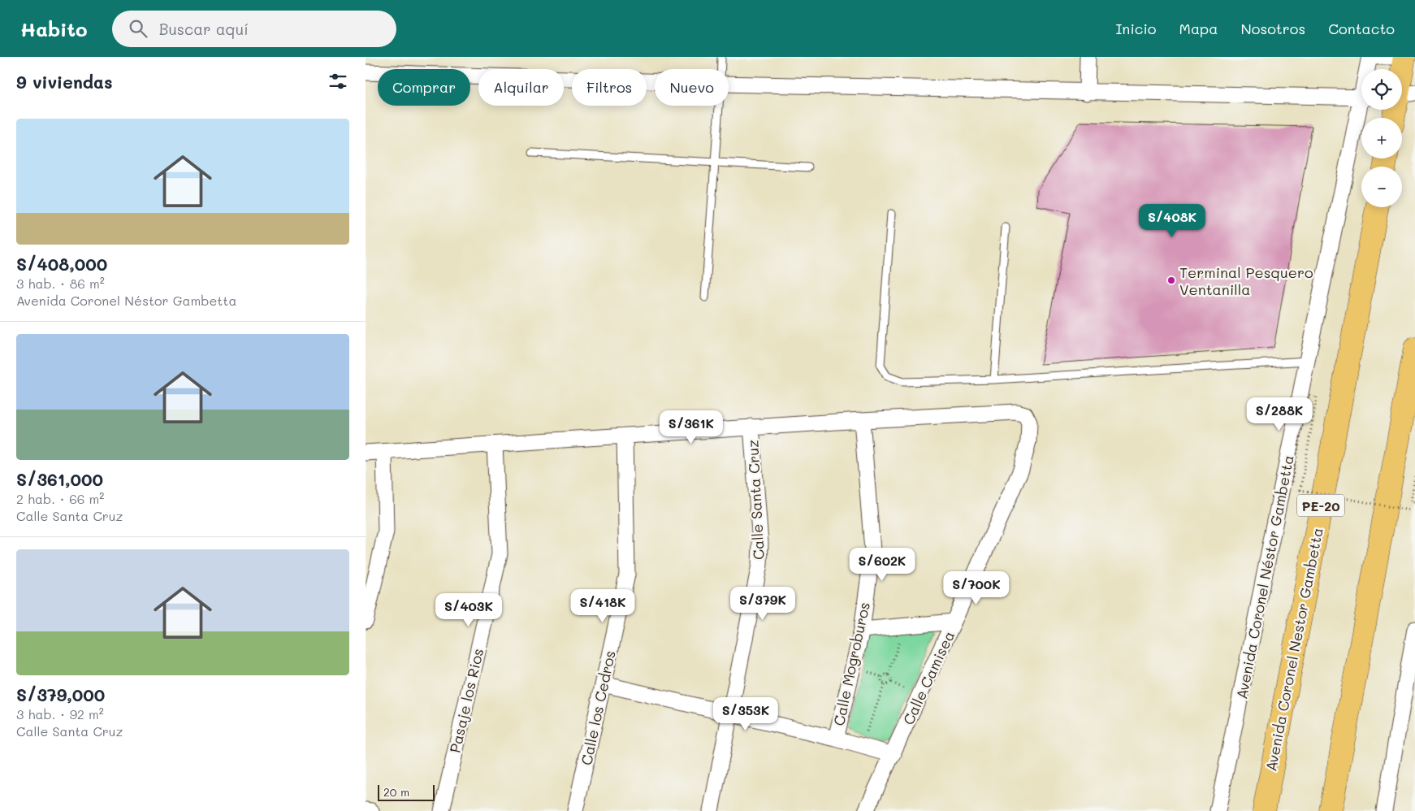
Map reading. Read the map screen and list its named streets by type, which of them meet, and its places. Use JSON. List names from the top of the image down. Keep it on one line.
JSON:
{"streets":{"highway":["PE-20","Avenida Coronel Nestor Gambetta"],"street":["Calle Santa Cruz","Avenida Coronel Néstor Gambetta","Calle Mogroburos","Calle Camisea","Pasaje los Rios","Calle los Cedros"]},"crossings":[["Calle Mogroburos","Calle Camisea"]],"places":["Terminal Pesquero Ventanilla"],"scale_bar":"20 m","page":{"header":"Habito","search":"Buscar aquí","nav":["Inicio","Mapa","Nosotros","Contacto"],"heading":"9 viviendas","map_buttons":["+","−"],"chip":["Comprar","Alquilar","Filtros","Nuevo"],"list":[{"name":"S/408,000","note":"3 hab. · 86 m² · Avenida Coronel Néstor Gambetta"},{"name":"S/361,000","note":"2 hab. · 66 m² · Calle Santa Cruz"},{"name":"S/379,000","note":"3 hab. · 92 m² · Calle Santa Cruz"}],"price":["S/408K","S/288K","S/361K","S/602K","S/700K","S/379K","S/418K","S/403K","S/353K"],"scale":"20 m"}}
